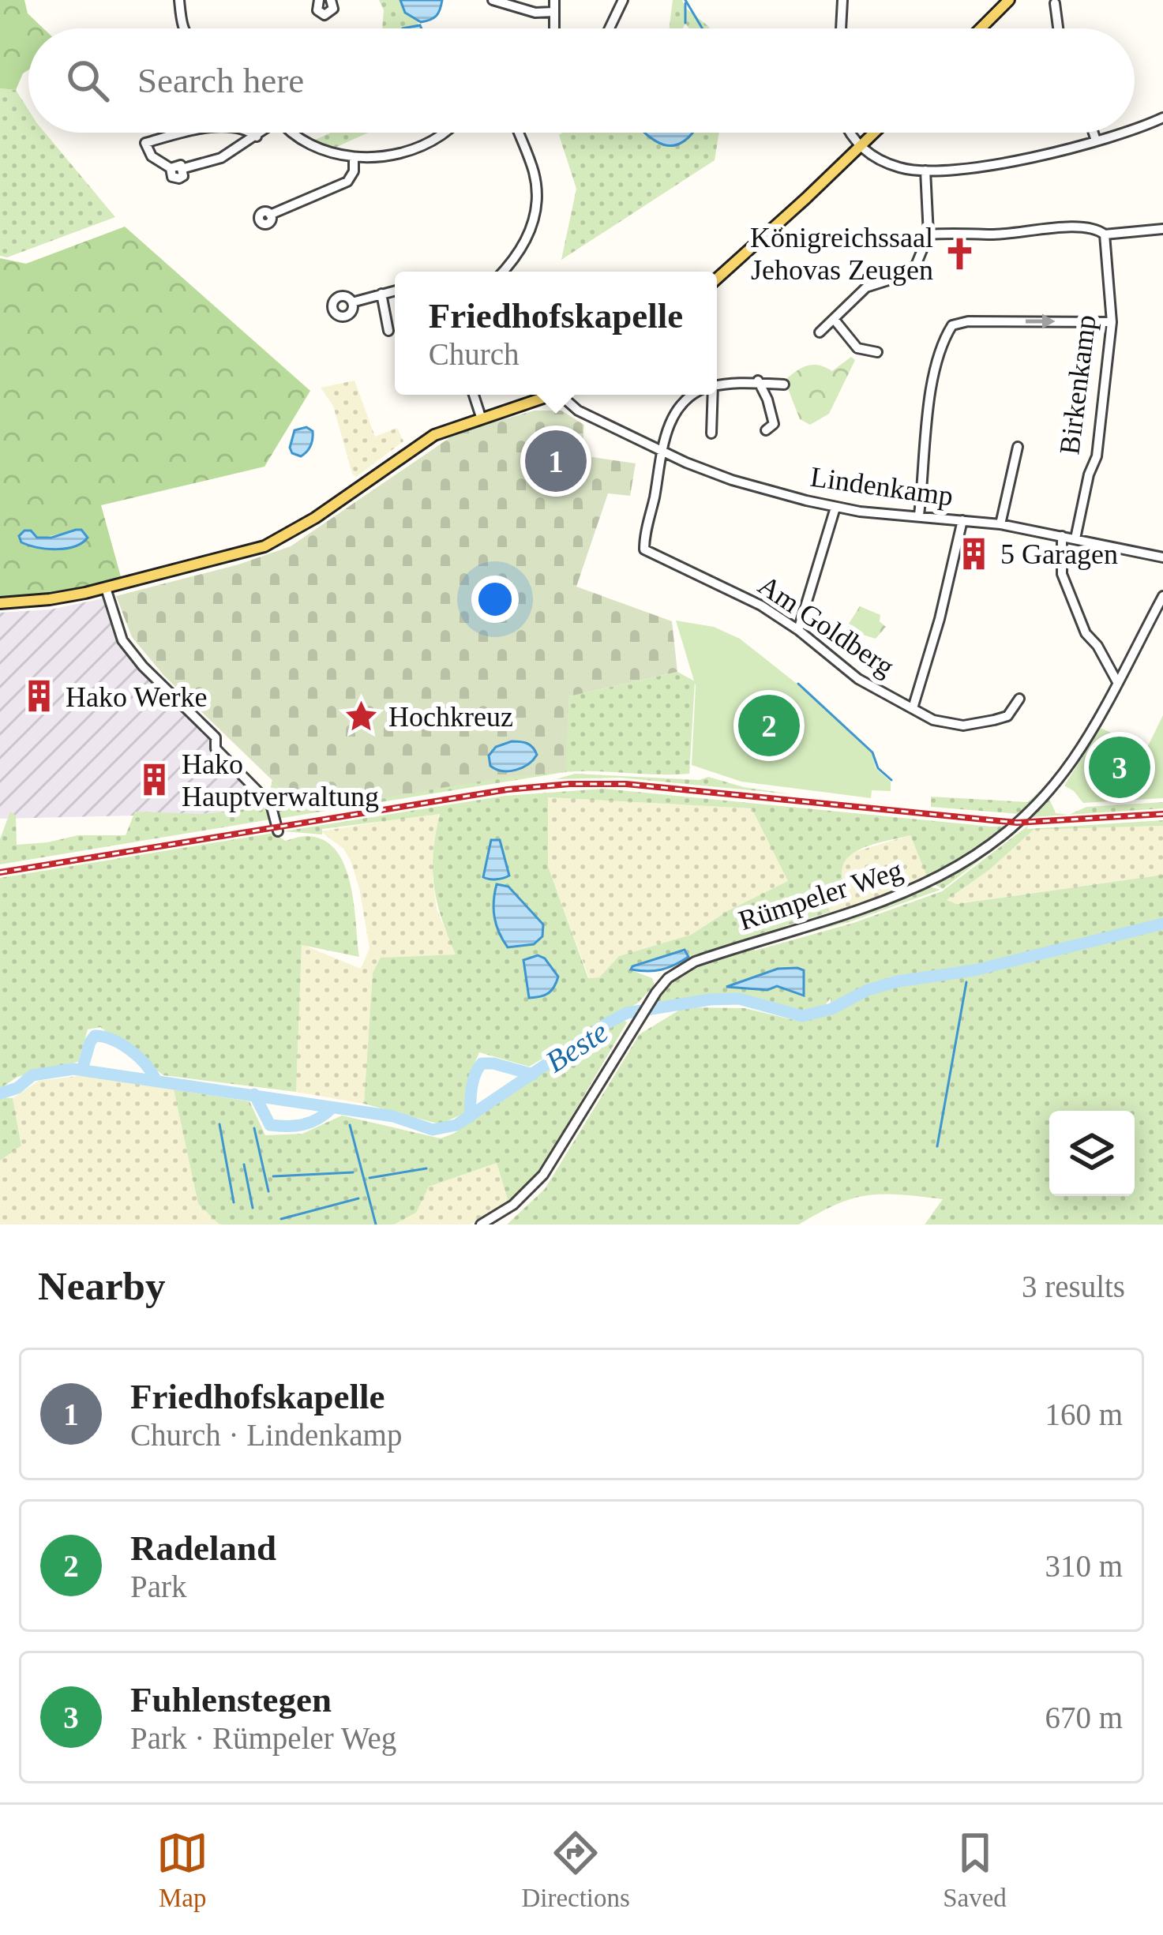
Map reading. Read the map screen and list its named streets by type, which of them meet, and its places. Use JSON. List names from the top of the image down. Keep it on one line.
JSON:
{"streets":{"street":["Birkenkamp","Lindenkamp","Am Goldberg","Rümpeler Weg"]},"crossings":[["Birkenkamp","Lindenkamp"],["Lindenkamp","Am Goldberg"]],"water":["Beste"],"places":{"church":["Königreichssaal Jehovas Zeugen"],"building":["5 Garagen","Hako Werke","Hako Hauptverwaltung"],"place":["Hochkreuz"]},"page":{"search":"Search here","popup":["Friedhofskapelle","Church"],"pins":["1","2","3"],"heading":["Nearby","3 results"],"list":[{"mark":"1","name":"Friedhofskapelle","note":"Church · Lindenkamp","value":"160 m"},{"mark":"2","name":"Radeland","note":"Park","value":"310 m"},{"mark":"3","name":"Fuhlenstegen","note":"Park · Rümpeler Weg","value":"670 m"}],"nav":["Map","Directions","Saved"]}}
